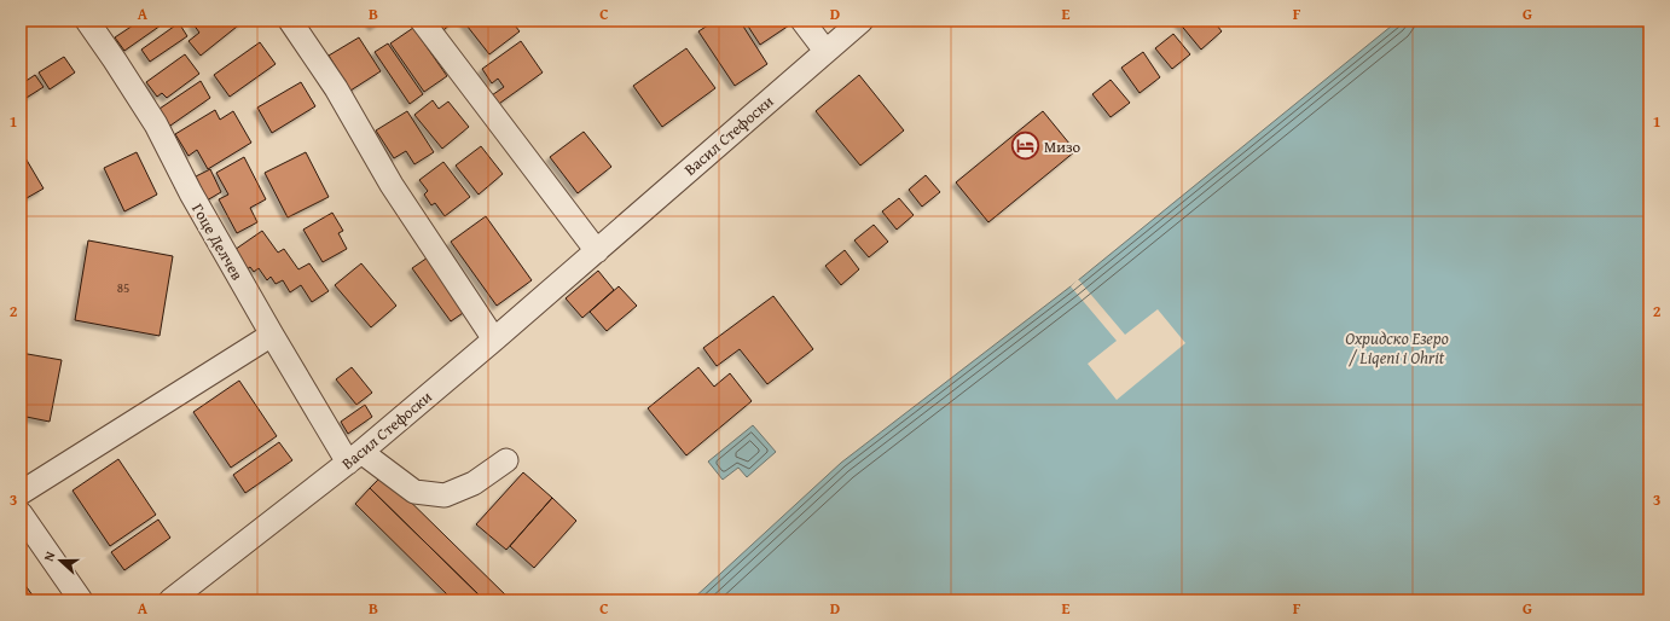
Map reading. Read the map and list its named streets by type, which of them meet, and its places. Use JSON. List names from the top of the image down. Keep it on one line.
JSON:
{"streets":{"street":["Васил Стефоски","Гоце Делчев"]},"crossings":[["Васил Стефоски","Гоце Делчев"]],"water":["Охридско Езеро / Liqeni i Ohrit"],"places":{"hotel":["Мизо"]},"house_numbers":["85"],"north":"left","grid":{"columns":["A","B","C","D","E","F","G"],"rows":["1","2","3"]}}
